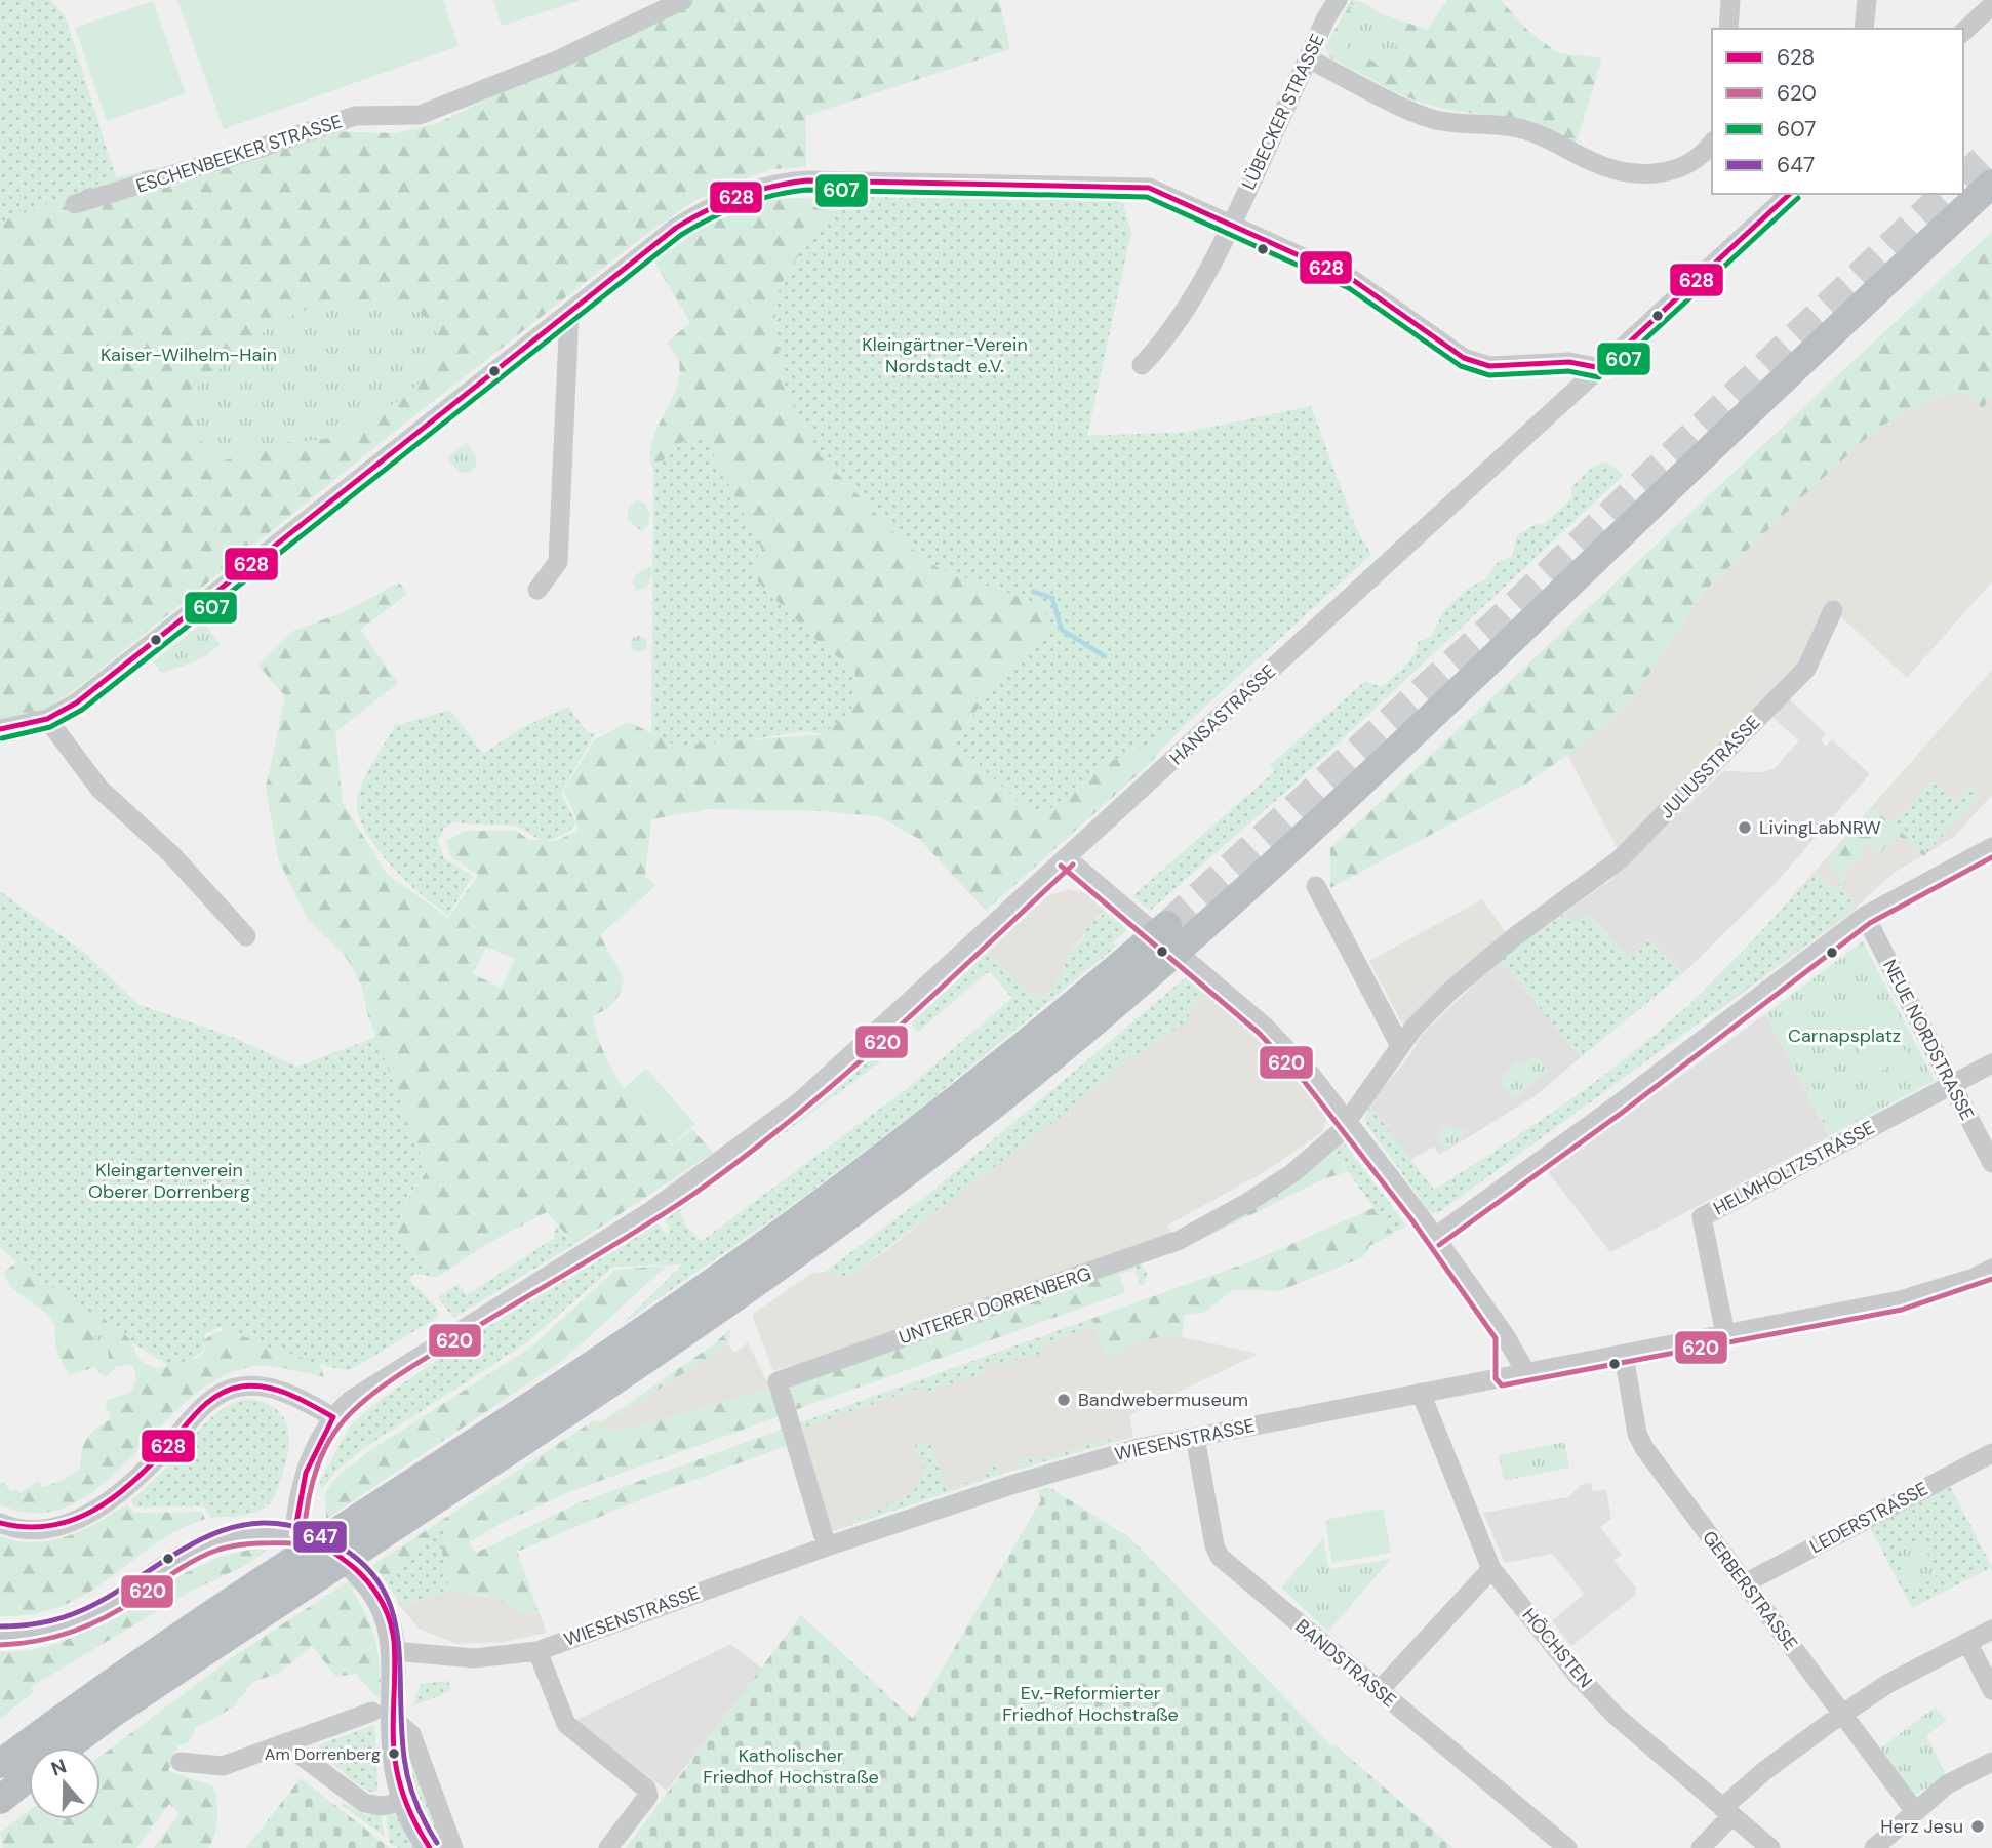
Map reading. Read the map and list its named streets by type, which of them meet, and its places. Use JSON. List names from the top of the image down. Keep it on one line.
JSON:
{"streets":{"street":["LÜBECKER STRASSE","ESCHENBEEKER STRASSE","HANSASTRASSE","JULIUSSTRASSE","NEUE NORDSTRASSE","HELMHOLTZSTRASSE","UNTERER DORRENBERG","WIESENSTRASSE","LEDERSTRASSE","GERBERSTRASSE","HÖCHSTEN","BANDSTRASSE"]},"crossings":[["JULIUSSTRASSE","UNTERER DORRENBERG"],["NEUE NORDSTRASSE","HELMHOLTZSTRASSE"],["HELMHOLTZSTRASSE","WIESENSTRASSE"],["UNTERER DORRENBERG","WIESENSTRASSE"],["WIESENSTRASSE","GERBERSTRASSE"],["WIESENSTRASSE","HÖCHSTEN"],["WIESENSTRASSE","BANDSTRASSE"],["LEDERSTRASSE","GERBERSTRASSE"]],"parks":["Kleingärtner-Verein Nordstadt e.V.","Kaiser-Wilhelm-Hain","Carnapsplatz","Kleingartenverein Oberer Dorrenberg","Ev.-Reformierter Friedhof Hochstraße","Katholischer Friedhof Hochstraße"],"places":["LivingLabNRW","Bandwebermuseum","Am Dorrenberg","Herz Jesu"],"lines":["transit line 628","transit line 607","transit line 620","transit line 647"],"legend":["628","620","607","647"],"north":"top"}
